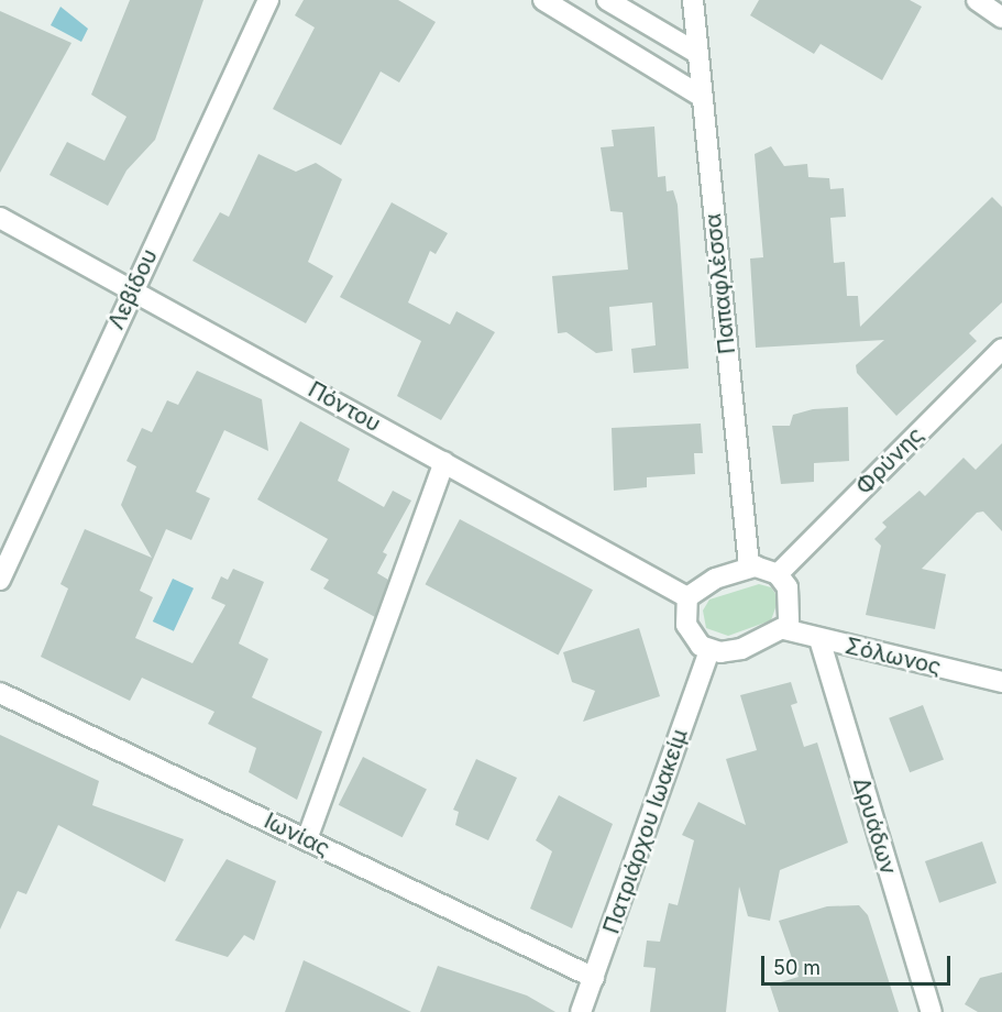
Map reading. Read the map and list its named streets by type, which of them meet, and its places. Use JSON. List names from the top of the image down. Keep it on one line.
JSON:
{"streets":{"street":["Παπαφλέσσα","Λεβίδου","Πόντου","Φρύνης","Σόλωνος","Δρυάδων","Πατριάρχου Ιωακείμ","Ιωνίας"]},"crossings":[["Παπαφλέσσα","Πόντου"],["Παπαφλέσσα","Φρύνης"],["Παπαφλέσσα","Σόλωνος"],["Παπαφλέσσα","Πατριάρχου Ιωακείμ"],["Λεβίδου","Πόντου"],["Πόντου","Φρύνης"],["Πόντου","Σόλωνος"],["Πόντου","Πατριάρχου Ιωακείμ"],["Φρύνης","Σόλωνος"],["Φρύνης","Πατριάρχου Ιωακείμ"],["Σόλωνος","Δρυάδων"],["Σόλωνος","Πατριάρχου Ιωακείμ"],["Πατριάρχου Ιωακείμ","Ιωνίας"]],"scale_bar":"50 m"}
